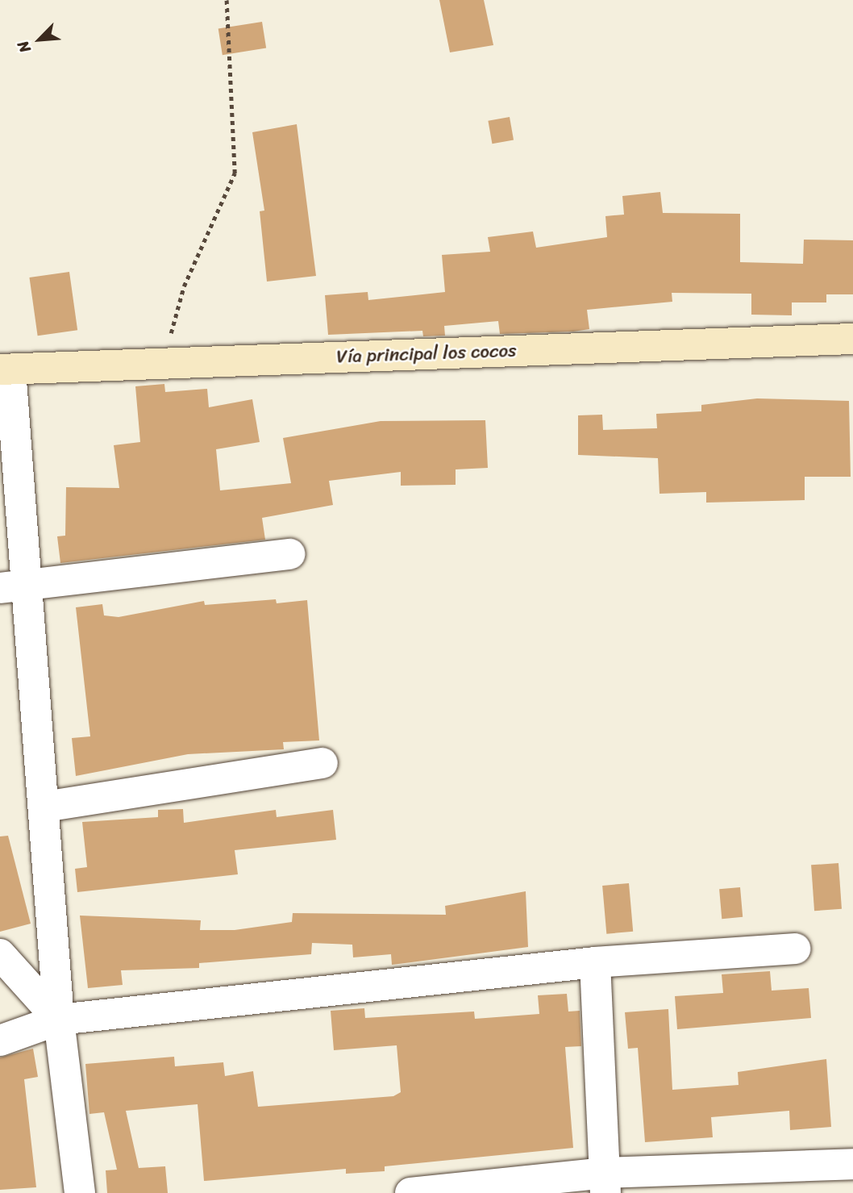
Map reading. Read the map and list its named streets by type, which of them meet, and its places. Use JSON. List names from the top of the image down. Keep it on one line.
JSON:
{"streets":{"street":["Vía principal los cocos"]},"north":"bottom left"}
